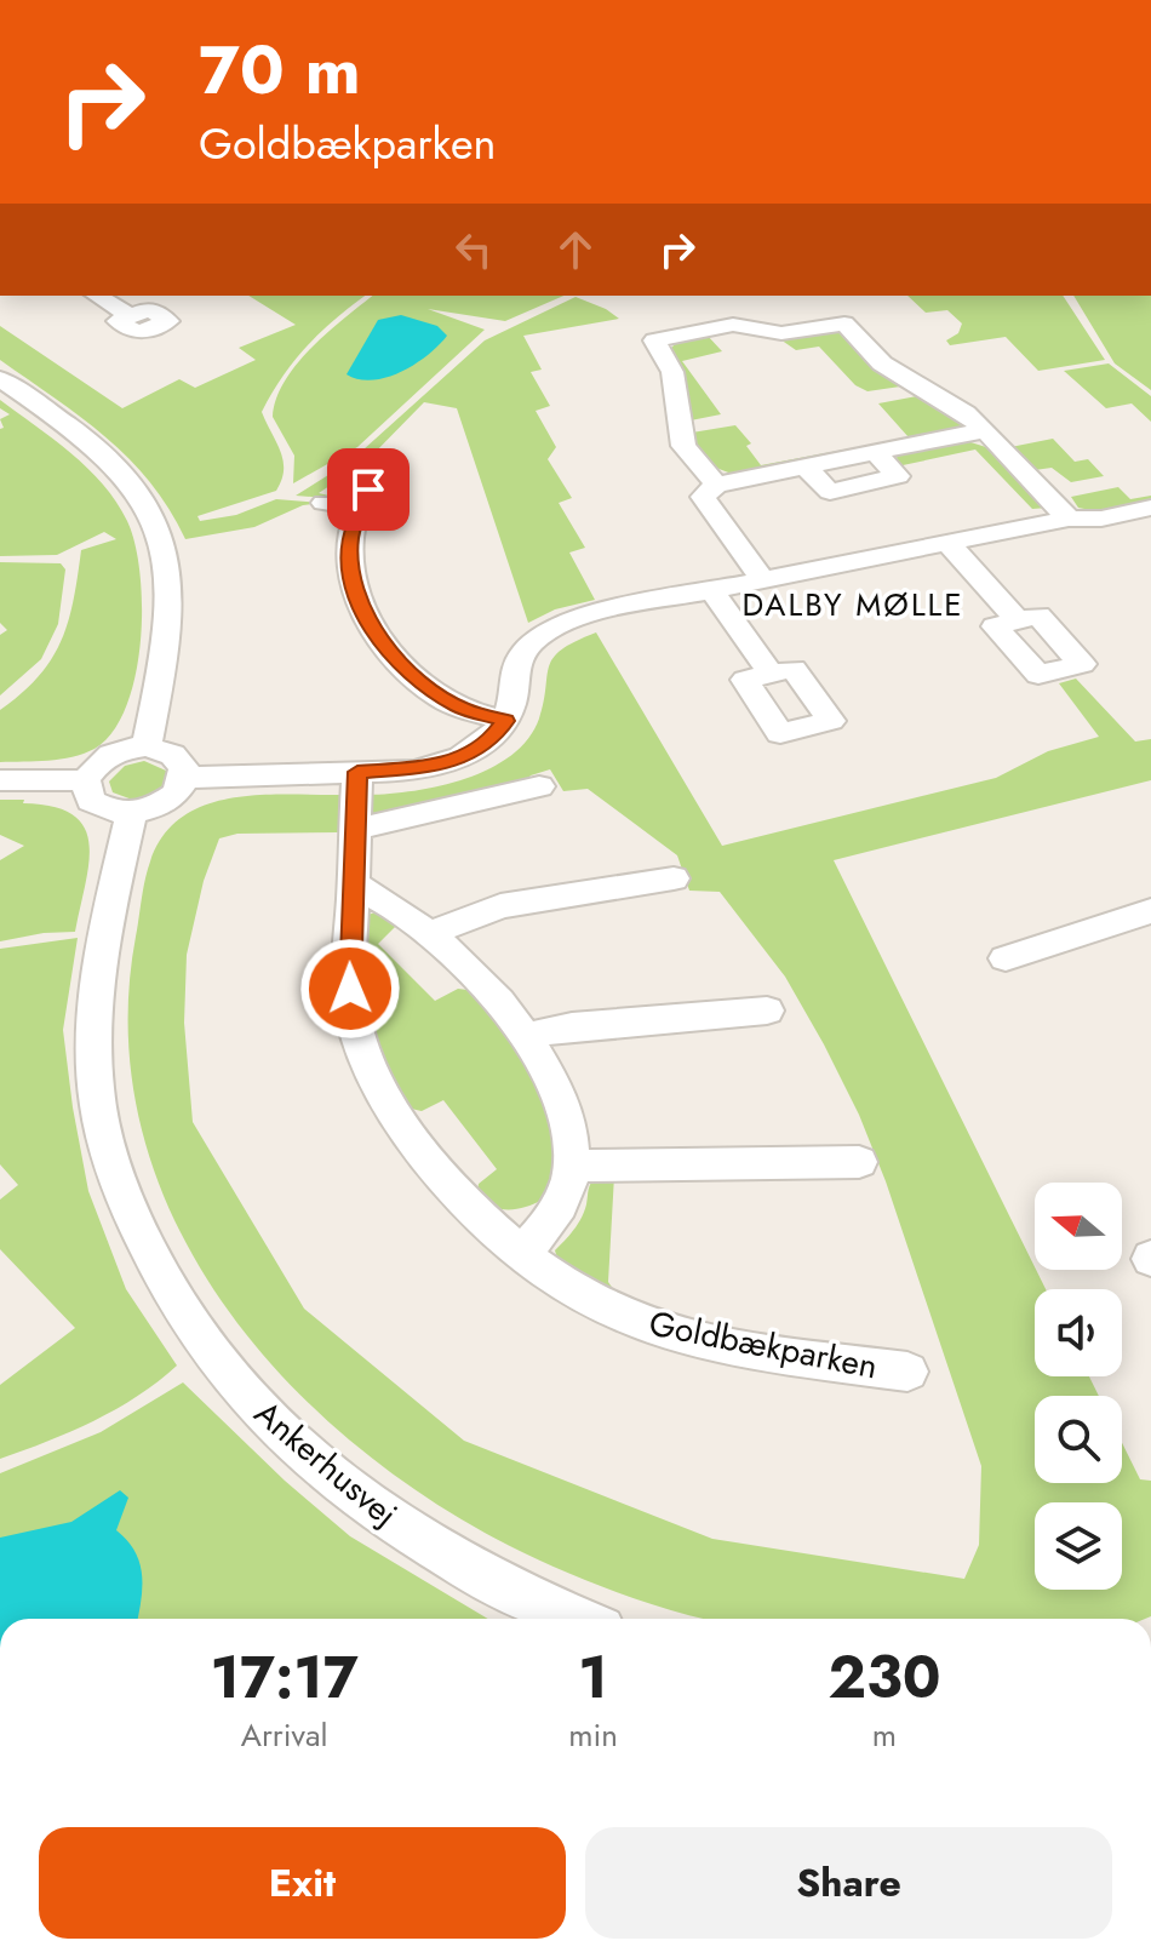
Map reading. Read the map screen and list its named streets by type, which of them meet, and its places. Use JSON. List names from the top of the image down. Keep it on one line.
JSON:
{"streets":{"street":["Goldbækparken","Ankerhusvej"]},"districts":["DALBY MØLLE"],"north":"left","page":{"turn":["70 m","Goldbækparken"],"eta":["17:17","Arrival","1","min","230","m"],"buttons":["Exit","Share"]}}
